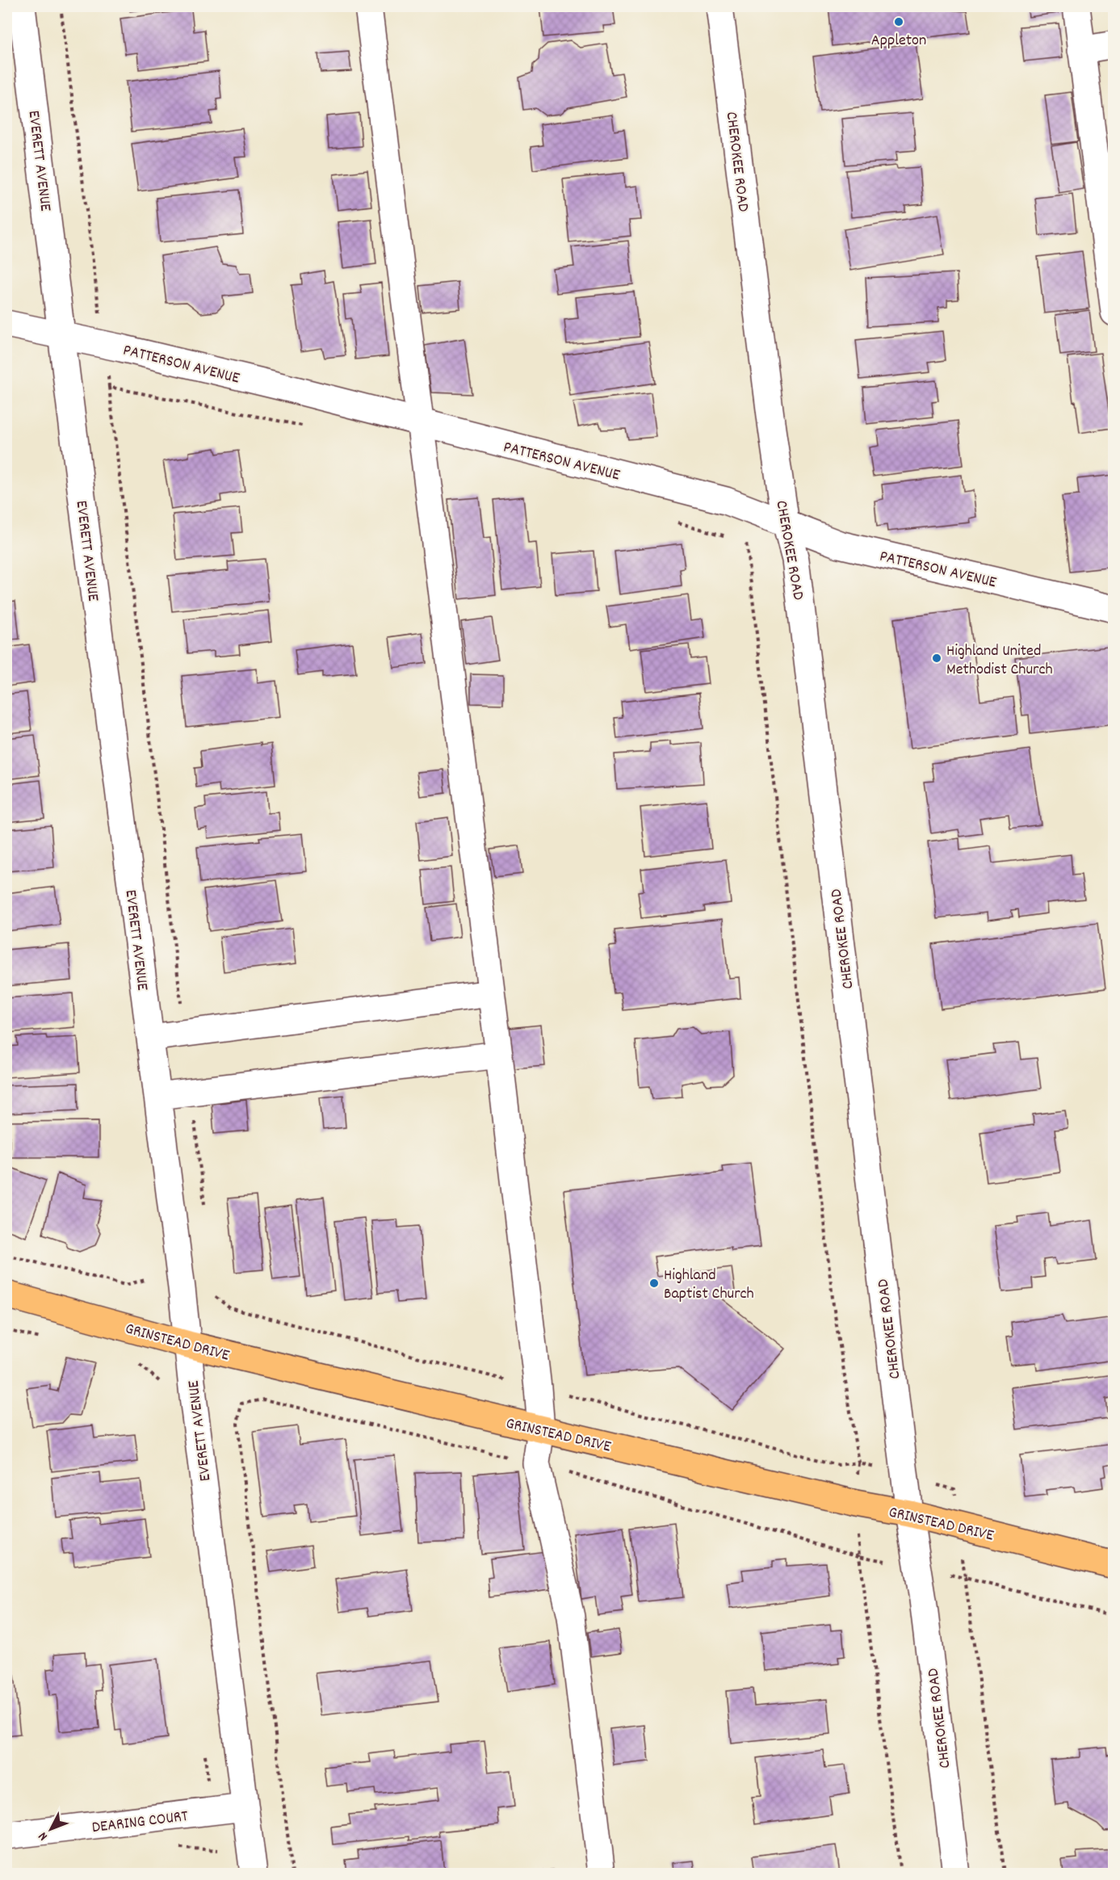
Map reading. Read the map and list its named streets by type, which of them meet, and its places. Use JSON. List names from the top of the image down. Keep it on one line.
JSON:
{"streets":{"main road":["GRINSTEAD DRIVE"],"street":["EVERETT AVENUE","CHEROKEE ROAD","PATTERSON AVENUE","DEARING COURT"]},"crossings":[["EVERETT AVENUE","PATTERSON AVENUE"],["EVERETT AVENUE","GRINSTEAD DRIVE"],["EVERETT AVENUE","DEARING COURT"],["CHEROKEE ROAD","PATTERSON AVENUE"],["CHEROKEE ROAD","GRINSTEAD DRIVE"]],"places":["Appleton","Highland United Methodist Church","Highland Baptist Church"],"north":"bottom left"}
